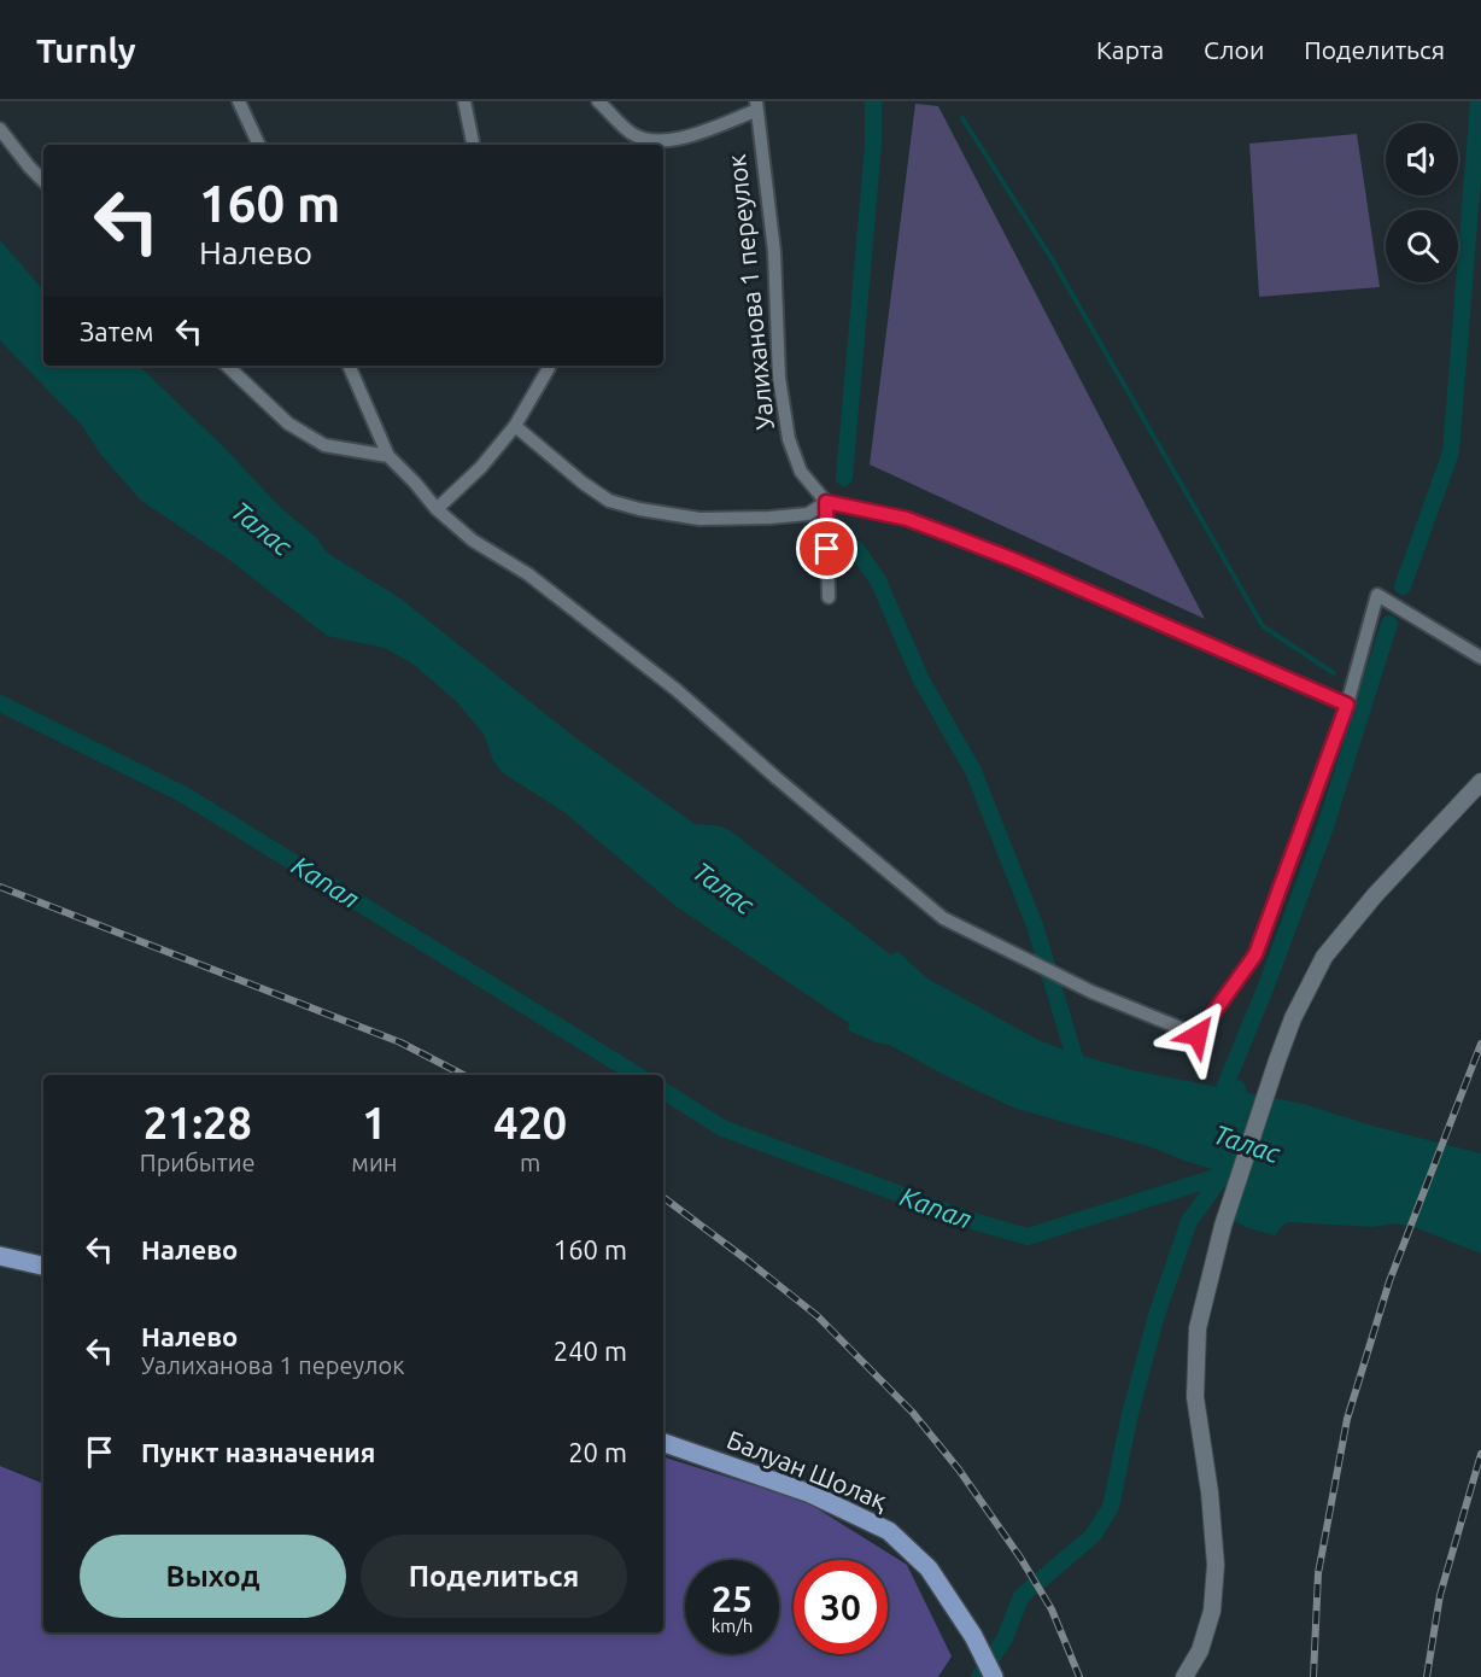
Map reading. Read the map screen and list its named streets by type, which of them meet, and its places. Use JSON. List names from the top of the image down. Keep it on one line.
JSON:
{"streets":{"main road":["Балуан Шолақ"],"street":["Уалиханова 1 переулок"]},"water":["Талас","Капал"],"page":{"header":"Turnly","nav":["Карта","Слои","Поделиться"],"turn":["160 m","Налево"],"then":"Затем","eta":["21:28","Прибытие","1","мин","420","m"],"list":[{"name":"Налево","value":"160 m"},{"name":"Налево","note":"Уалиханова 1 переулок","value":"240 m"},{"name":"Пункт назначения","value":"20 m"}],"buttons":["Выход","Поделиться"],"speed":"25 km/h","limit":"30"}}
